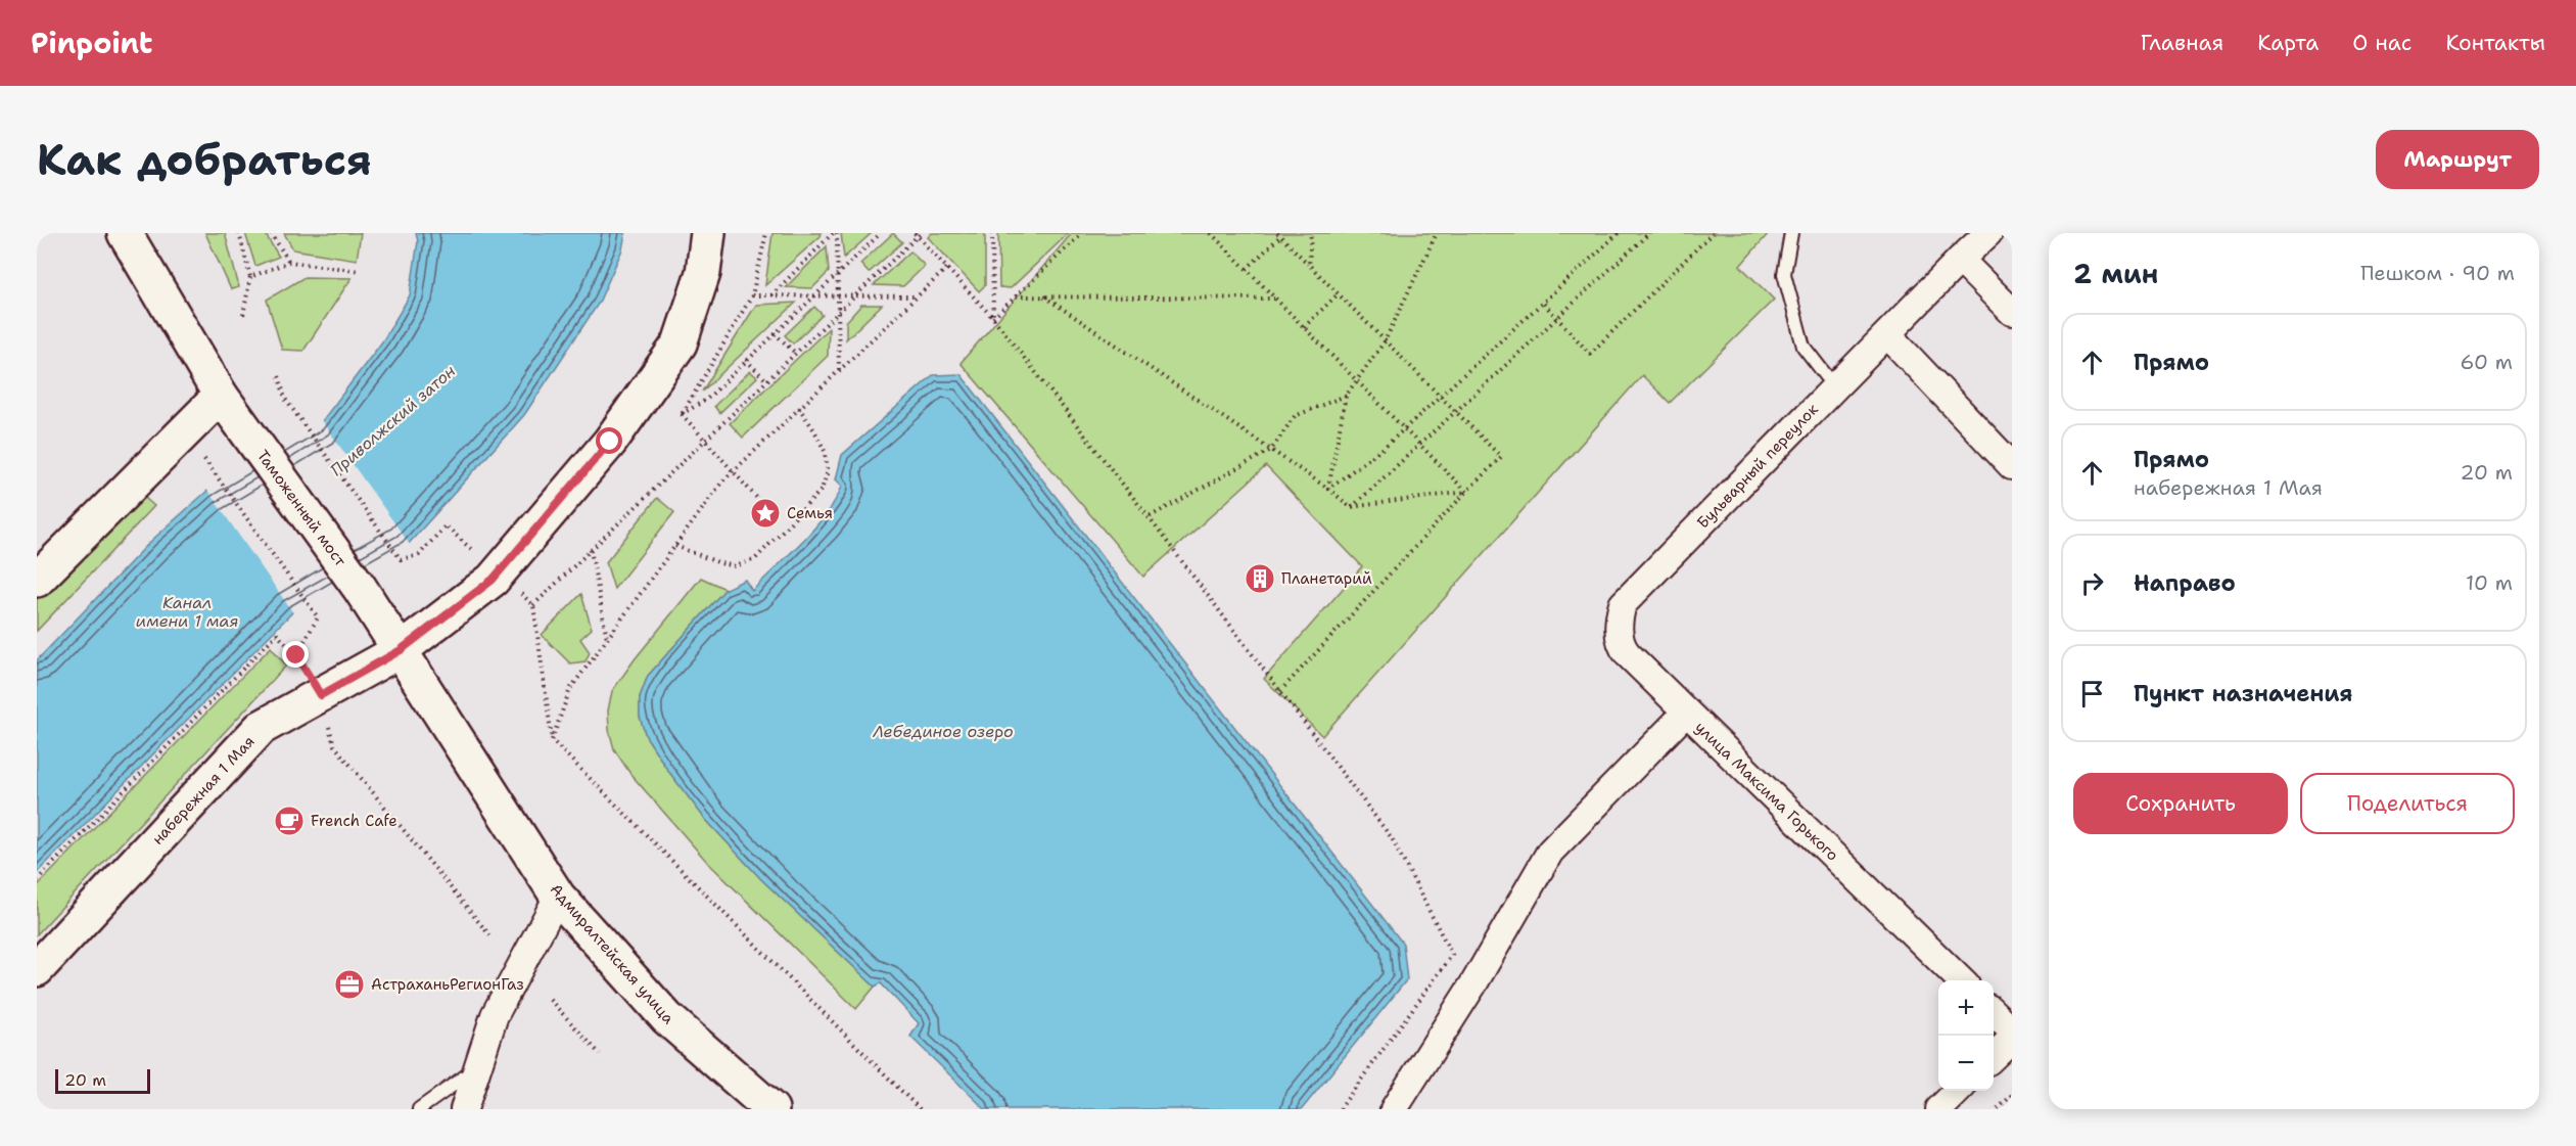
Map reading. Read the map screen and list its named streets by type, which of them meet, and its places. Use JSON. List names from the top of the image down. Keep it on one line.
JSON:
{"streets":{"main road":["Таможенный мост","набережная 1 Мая","Адмиралтейская улица"],"street":["Бульварный переулок","улица Максима Горького"]},"crossings":[["Бульварный переулок","улица Максима Горького"],["Таможенный мост","набережная 1 Мая"],["Таможенный мост","Адмиралтейская улица"],["набережная 1 Мая","Адмиралтейская улица"]],"water":["Приволжский затон","Канал имени 1 мая","Лебединое озеро"],"places":{"place":["Семья"],"building":["Планетарий"],"cafe":["French Cafe"],"office":["АстраханьРегионГаз"]},"scale_bar":"20 m","page":{"header":"Pinpoint","nav":["Главная","Карта","О нас","Контакты"],"buttons":["Маршрут",["Сохранить","Поделиться"]],"title":"Как добраться","heading":["2 мин","Пешком · 90 m"],"list":[["Прямо","60 m"],["Прямо","набережная 1 Мая","20 m"],["Направо","10 m"],"Пункт назначения"],"map_buttons":["+","−"],"scale":"20 m"}}
